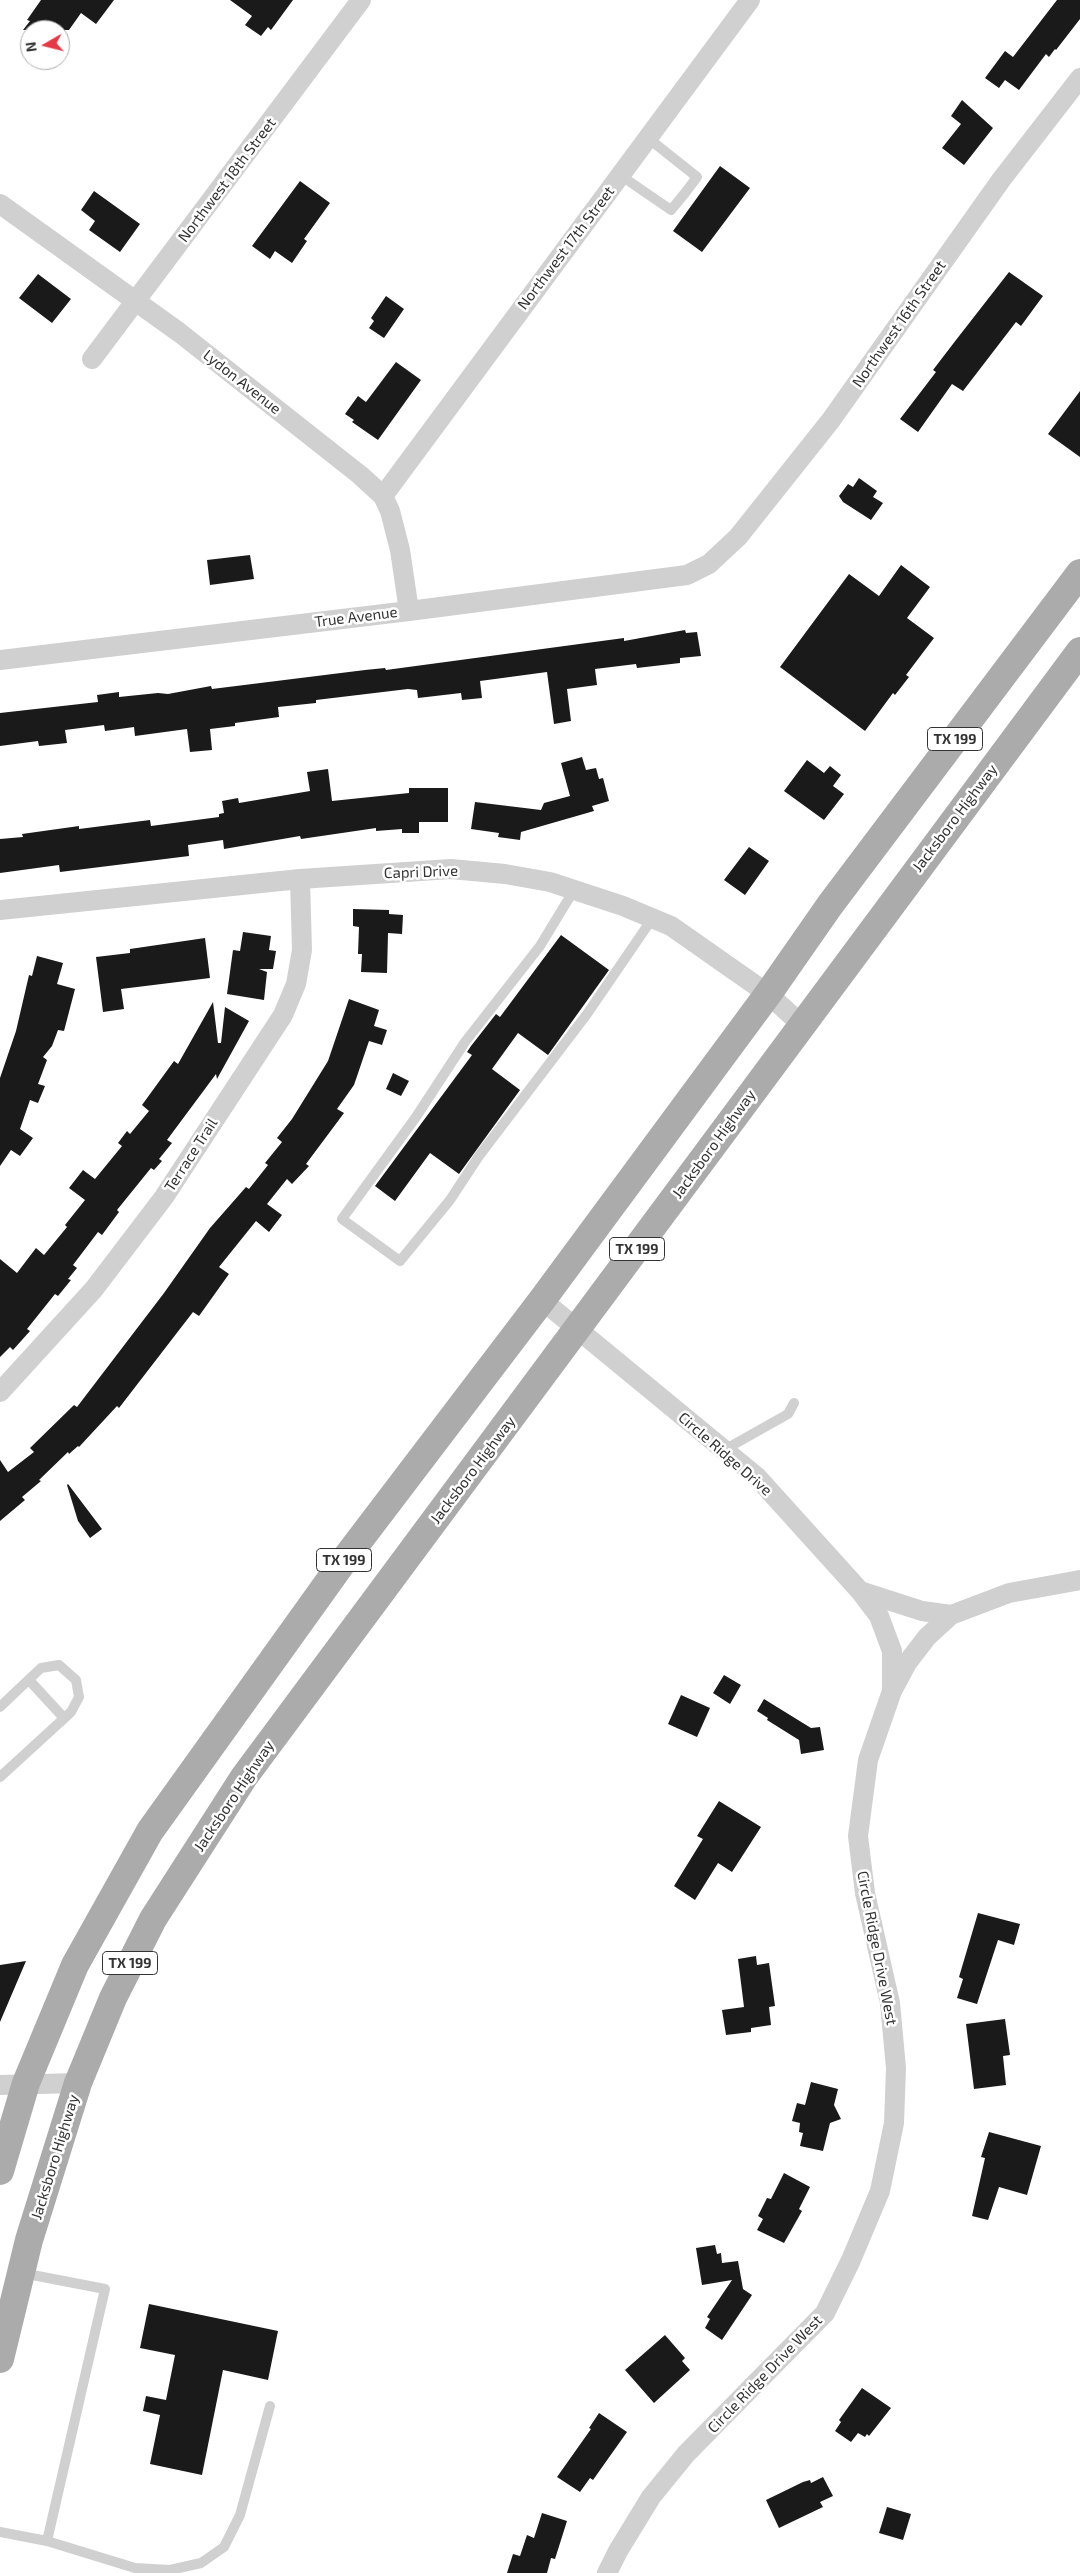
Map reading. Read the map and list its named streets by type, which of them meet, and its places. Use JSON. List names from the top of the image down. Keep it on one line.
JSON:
{"streets":{"main road":["TX 199","Jacksboro Highway"],"street":["Northwest 18th Street","Northwest 17th Street","Northwest 16th Street","Lydon Avenue","True Avenue","Capri Drive","Terrace Trail","Circle Ridge Drive","Circle Ridge Drive West"]},"crossings":[["Northwest 18th Street","Lydon Avenue"],["Northwest 17th Street","Lydon Avenue"],["Northwest 16th Street","True Avenue"],["Lydon Avenue","True Avenue"],["TX 199","Capri Drive"],["Jacksboro Highway","Capri Drive"],["Jacksboro Highway","Circle Ridge Drive"],["Capri Drive","Terrace Trail"],["Circle Ridge Drive","Circle Ridge Drive West"]],"north":"left"}
